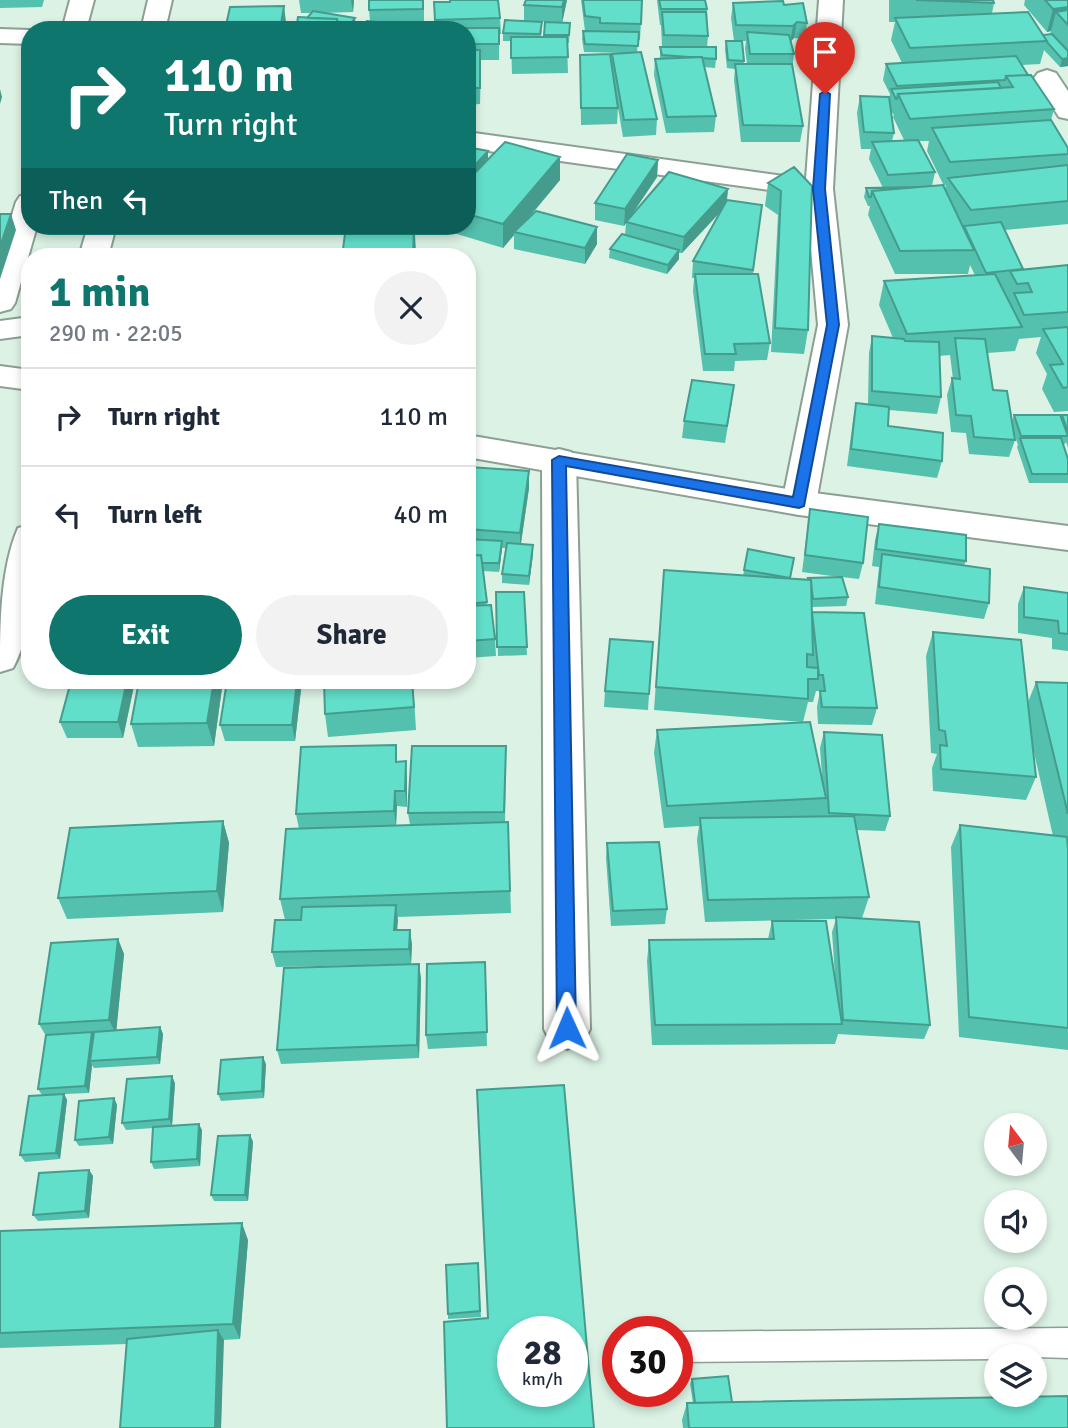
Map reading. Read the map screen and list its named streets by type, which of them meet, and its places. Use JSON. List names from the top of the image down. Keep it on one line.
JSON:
{"north":"top","page":{"turn":["110 m","Turn right"],"then":"Then","heading":["1 min","290 m · 22:05"],"list":[{"name":"Turn right","value":"110 m"},{"name":"Turn left","value":"40 m"}],"buttons":["Exit","Share"],"speed":"28 km/h","limit":"30"}}
